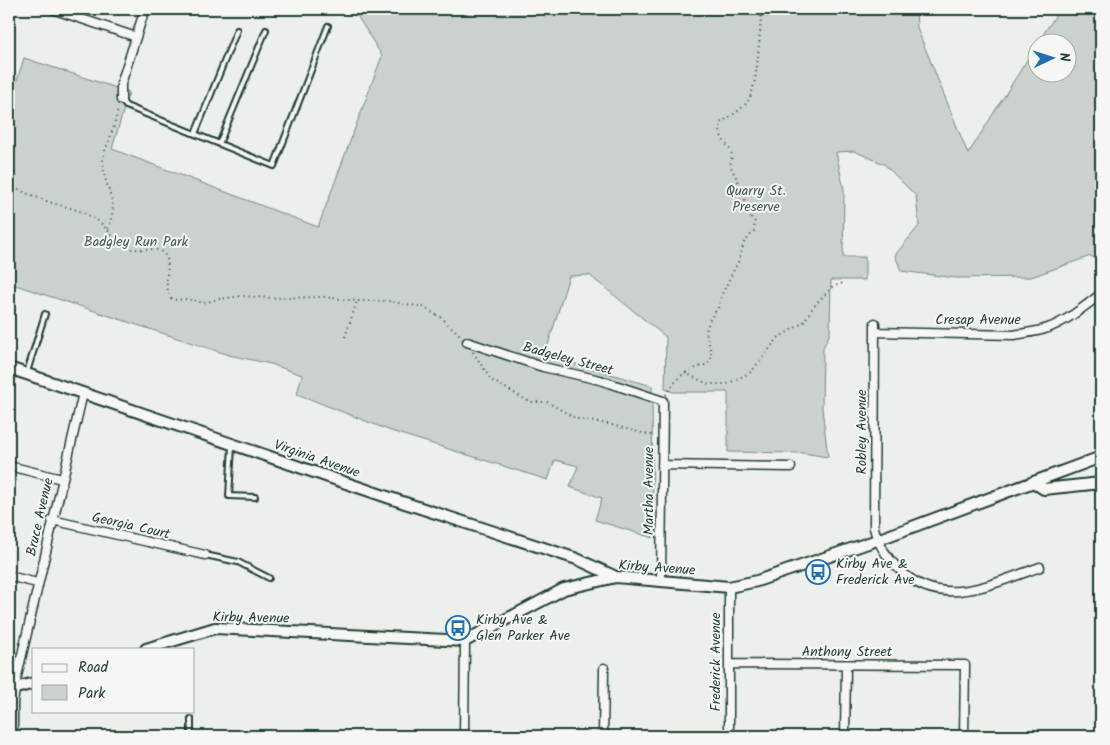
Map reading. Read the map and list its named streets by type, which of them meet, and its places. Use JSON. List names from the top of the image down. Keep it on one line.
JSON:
{"streets":{"street":["Cresap Avenue","Badgeley Street","Robley Avenue","Virginia Avenue","Martha Avenue","Bruce Avenue","Georgia Court","Kirby Avenue","Anthony Street","Frederick Avenue"]},"crossings":[["Cresap Avenue","Robley Avenue"],["Badgeley Street","Martha Avenue"],["Robley Avenue","Kirby Avenue"],["Virginia Avenue","Bruce Avenue"],["Virginia Avenue","Kirby Avenue"],["Martha Avenue","Kirby Avenue"],["Bruce Avenue","Georgia Court"],["Kirby Avenue","Frederick Avenue"],["Anthony Street","Frederick Avenue"]],"parks":["Quarry St. Preserve","Badgley Run Park"],"places":{"bus stop":["Kirby Ave & Frederick Ave","Kirby Ave & Glen Parker Ave"]},"legend":["Road","Park"],"north":"right"}
